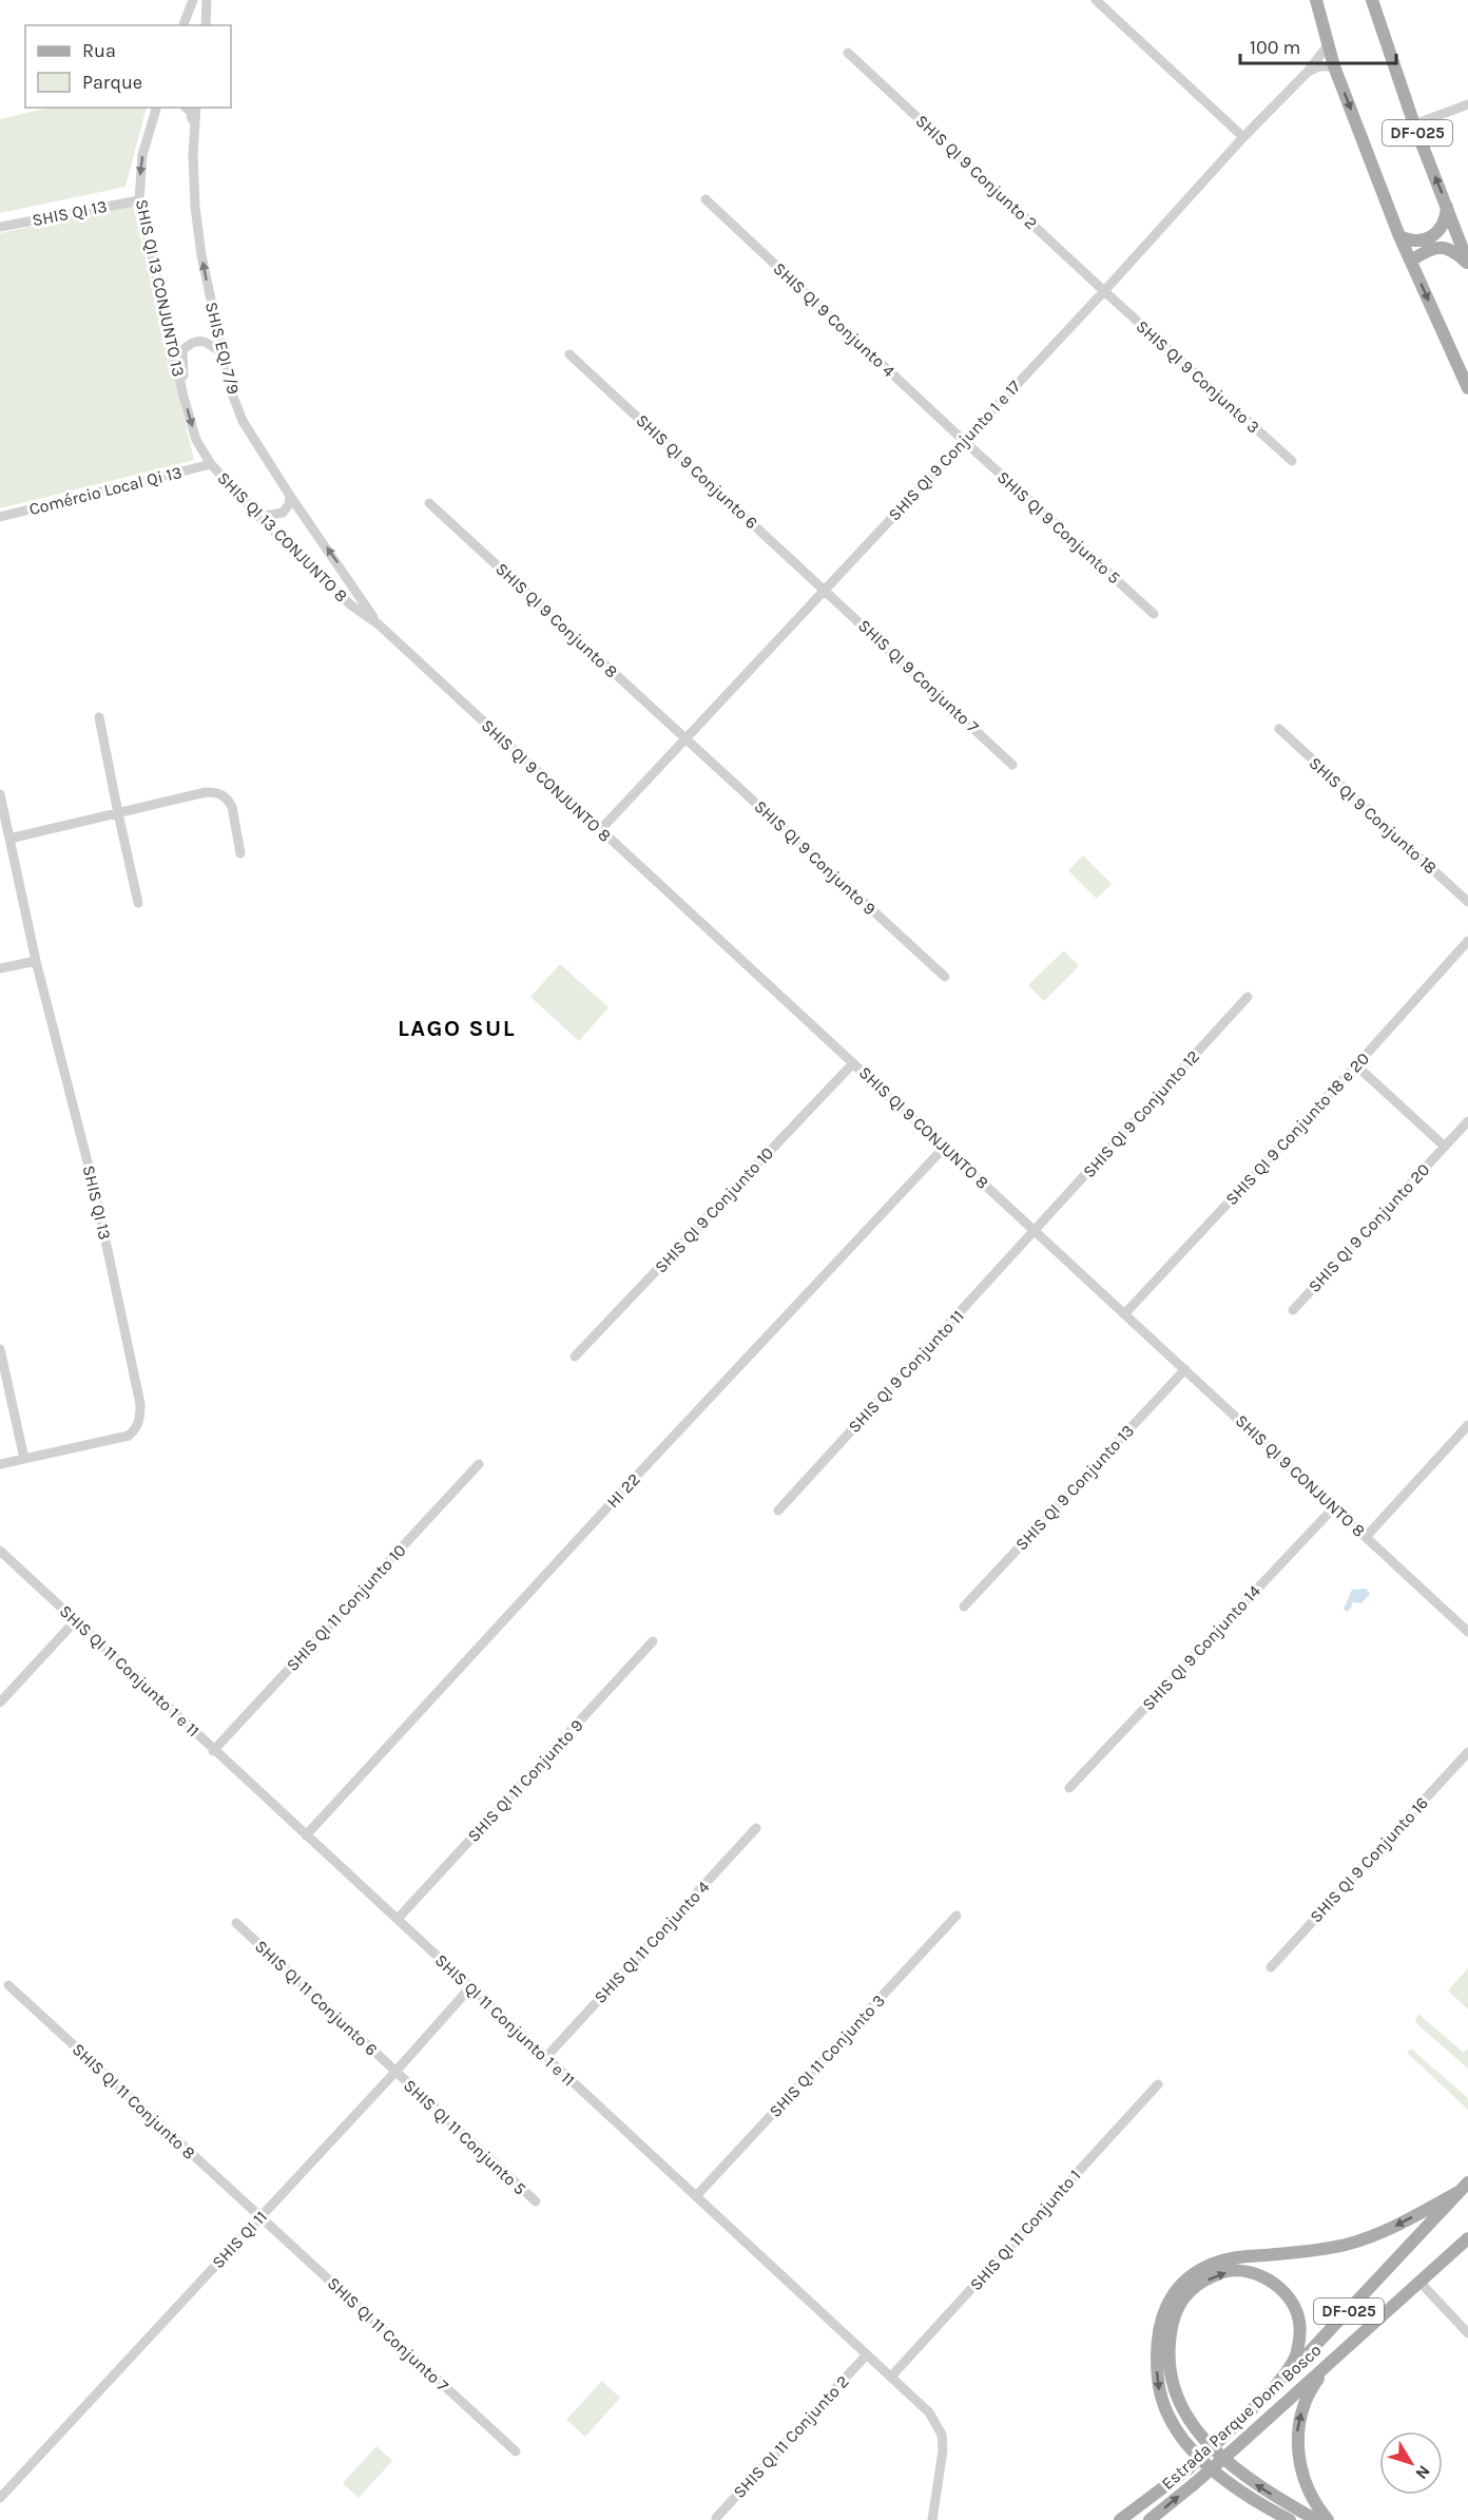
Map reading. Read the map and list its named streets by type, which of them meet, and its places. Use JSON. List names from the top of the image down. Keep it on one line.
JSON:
{"streets":{"main road":["DF-025","Estrada Parque Dom Bosco"],"street":["SHIS QI 9 Conjunto 2","SHIS QI 13","SHIS QI 13 CONJUNTO 13","SHIS QI 9 Conjunto 4","SHIS EQI 7/9","SHIS QI 9 Conjunto 3","SHIS QI 9 Conjunto 1 e 17","SHIS QI 9 Conjunto 6","Comércio Local Qi 13","SHIS QI 9 Conjunto 5","SHIS QI 13 CONJUNTO 8","SHIS QI 9 Conjunto 8","SHIS QI 9 Conjunto 7","SHIS QI 9 CONJUNTO 8","SHIS QI 9 Conjunto 18","SHIS QI 9 Conjunto 9","SHIS QI 9 Conjunto 12","SHIS QI 9 Conjunto 18 e 20","SHIS QI 9 Conjunto 10","SHIS QI 9 Conjunto 20","SHIS QI 9 Conjunto 11","SHIS QI 9 Conjunto 13","HI 22","SHIS QI 11 Conjunto 10","SHIS QI 9 Conjunto 14","SHIS QI 11 Conjunto 1 e 11","SHIS QI 11 Conjunto 9","SHIS QI 9 Conjunto 16","SHIS QI 11 Conjunto 4","SHIS QI 11 Conjunto 6","SHIS QI 11 Conjunto 3","SHIS QI 11 Conjunto 8","SHIS QI 11 Conjunto 5","SHIS QI 11 Conjunto 1","SHIS QI 11","SHIS QI 11 Conjunto 7","SHIS QI 11 Conjunto 2"]},"crossings":[["DF-025","SHIS QI 9 Conjunto 1 e 17"],["SHIS QI 9 Conjunto 2","SHIS QI 9 Conjunto 3"],["SHIS QI 9 Conjunto 2","SHIS QI 9 Conjunto 1 e 17"],["SHIS QI 13","SHIS QI 13 CONJUNTO 13"],["SHIS QI 13 CONJUNTO 13","SHIS QI 13 CONJUNTO 8"],["SHIS QI 9 Conjunto 4","SHIS QI 9 Conjunto 1 e 17"],["SHIS QI 9 Conjunto 4","SHIS QI 9 Conjunto 5"],["SHIS EQI 7/9","SHIS QI 13 CONJUNTO 8"],["SHIS EQI 7/9","SHIS QI 9 CONJUNTO 8"],["SHIS QI 9 Conjunto 3","SHIS QI 9 Conjunto 1 e 17"],["SHIS QI 9 Conjunto 1 e 17","SHIS QI 9 Conjunto 6"],["SHIS QI 9 Conjunto 1 e 17","SHIS QI 9 Conjunto 5"],["SHIS QI 9 Conjunto 1 e 17","SHIS QI 9 Conjunto 8"],["SHIS QI 9 Conjunto 1 e 17","SHIS QI 9 Conjunto 7"],["SHIS QI 9 Conjunto 1 e 17","SHIS QI 9 CONJUNTO 8"],["SHIS QI 9 Conjunto 1 e 17","SHIS QI 9 Conjunto 9"],["SHIS QI 9 Conjunto 6","SHIS QI 9 Conjunto 7"],["Comércio Local Qi 13","SHIS QI 13 CONJUNTO 8"],["SHIS QI 13 CONJUNTO 8","SHIS QI 9 CONJUNTO 8"],["SHIS QI 9 Conjunto 8","SHIS QI 9 Conjunto 9"],["SHIS QI 9 CONJUNTO 8","SHIS QI 9 Conjunto 12"],["SHIS QI 9 CONJUNTO 8","SHIS QI 9 Conjunto 18 e 20"],["SHIS QI 9 CONJUNTO 8","SHIS QI 9 Conjunto 10"],["SHIS QI 9 CONJUNTO 8","SHIS QI 9 Conjunto 11"],["SHIS QI 9 CONJUNTO 8","SHIS QI 9 Conjunto 13"],["SHIS QI 9 CONJUNTO 8","HI 22"],["SHIS QI 9 CONJUNTO 8","SHIS QI 9 Conjunto 14"],["SHIS QI 9 Conjunto 12","SHIS QI 9 Conjunto 11"],["HI 22","SHIS QI 11 Conjunto 1 e 11"],["SHIS QI 11 Conjunto 10","SHIS QI 11 Conjunto 1 e 11"],["SHIS QI 11 Conjunto 1 e 11","SHIS QI 11 Conjunto 9"],["SHIS QI 11 Conjunto 1 e 11","SHIS QI 11 Conjunto 4"],["SHIS QI 11 Conjunto 1 e 11","SHIS QI 11 Conjunto 3"],["SHIS QI 11 Conjunto 1 e 11","SHIS QI 11 Conjunto 1"],["SHIS QI 11 Conjunto 1 e 11","SHIS QI 11"],["SHIS QI 11 Conjunto 1 e 11","SHIS QI 11 Conjunto 2"],["SHIS QI 11 Conjunto 6","SHIS QI 11 Conjunto 5"],["SHIS QI 11 Conjunto 6","SHIS QI 11"],["SHIS QI 11 Conjunto 8","SHIS QI 11"],["SHIS QI 11 Conjunto 8","SHIS QI 11 Conjunto 7"],["SHIS QI 11 Conjunto 5","SHIS QI 11"],["SHIS QI 11","SHIS QI 11 Conjunto 7"]],"one_way":["SHIS EQI 7/9"],"districts":["LAGO SUL"],"legend":["Rua","Parque"],"scale_bar":"100 m","north":"bottom right"}
